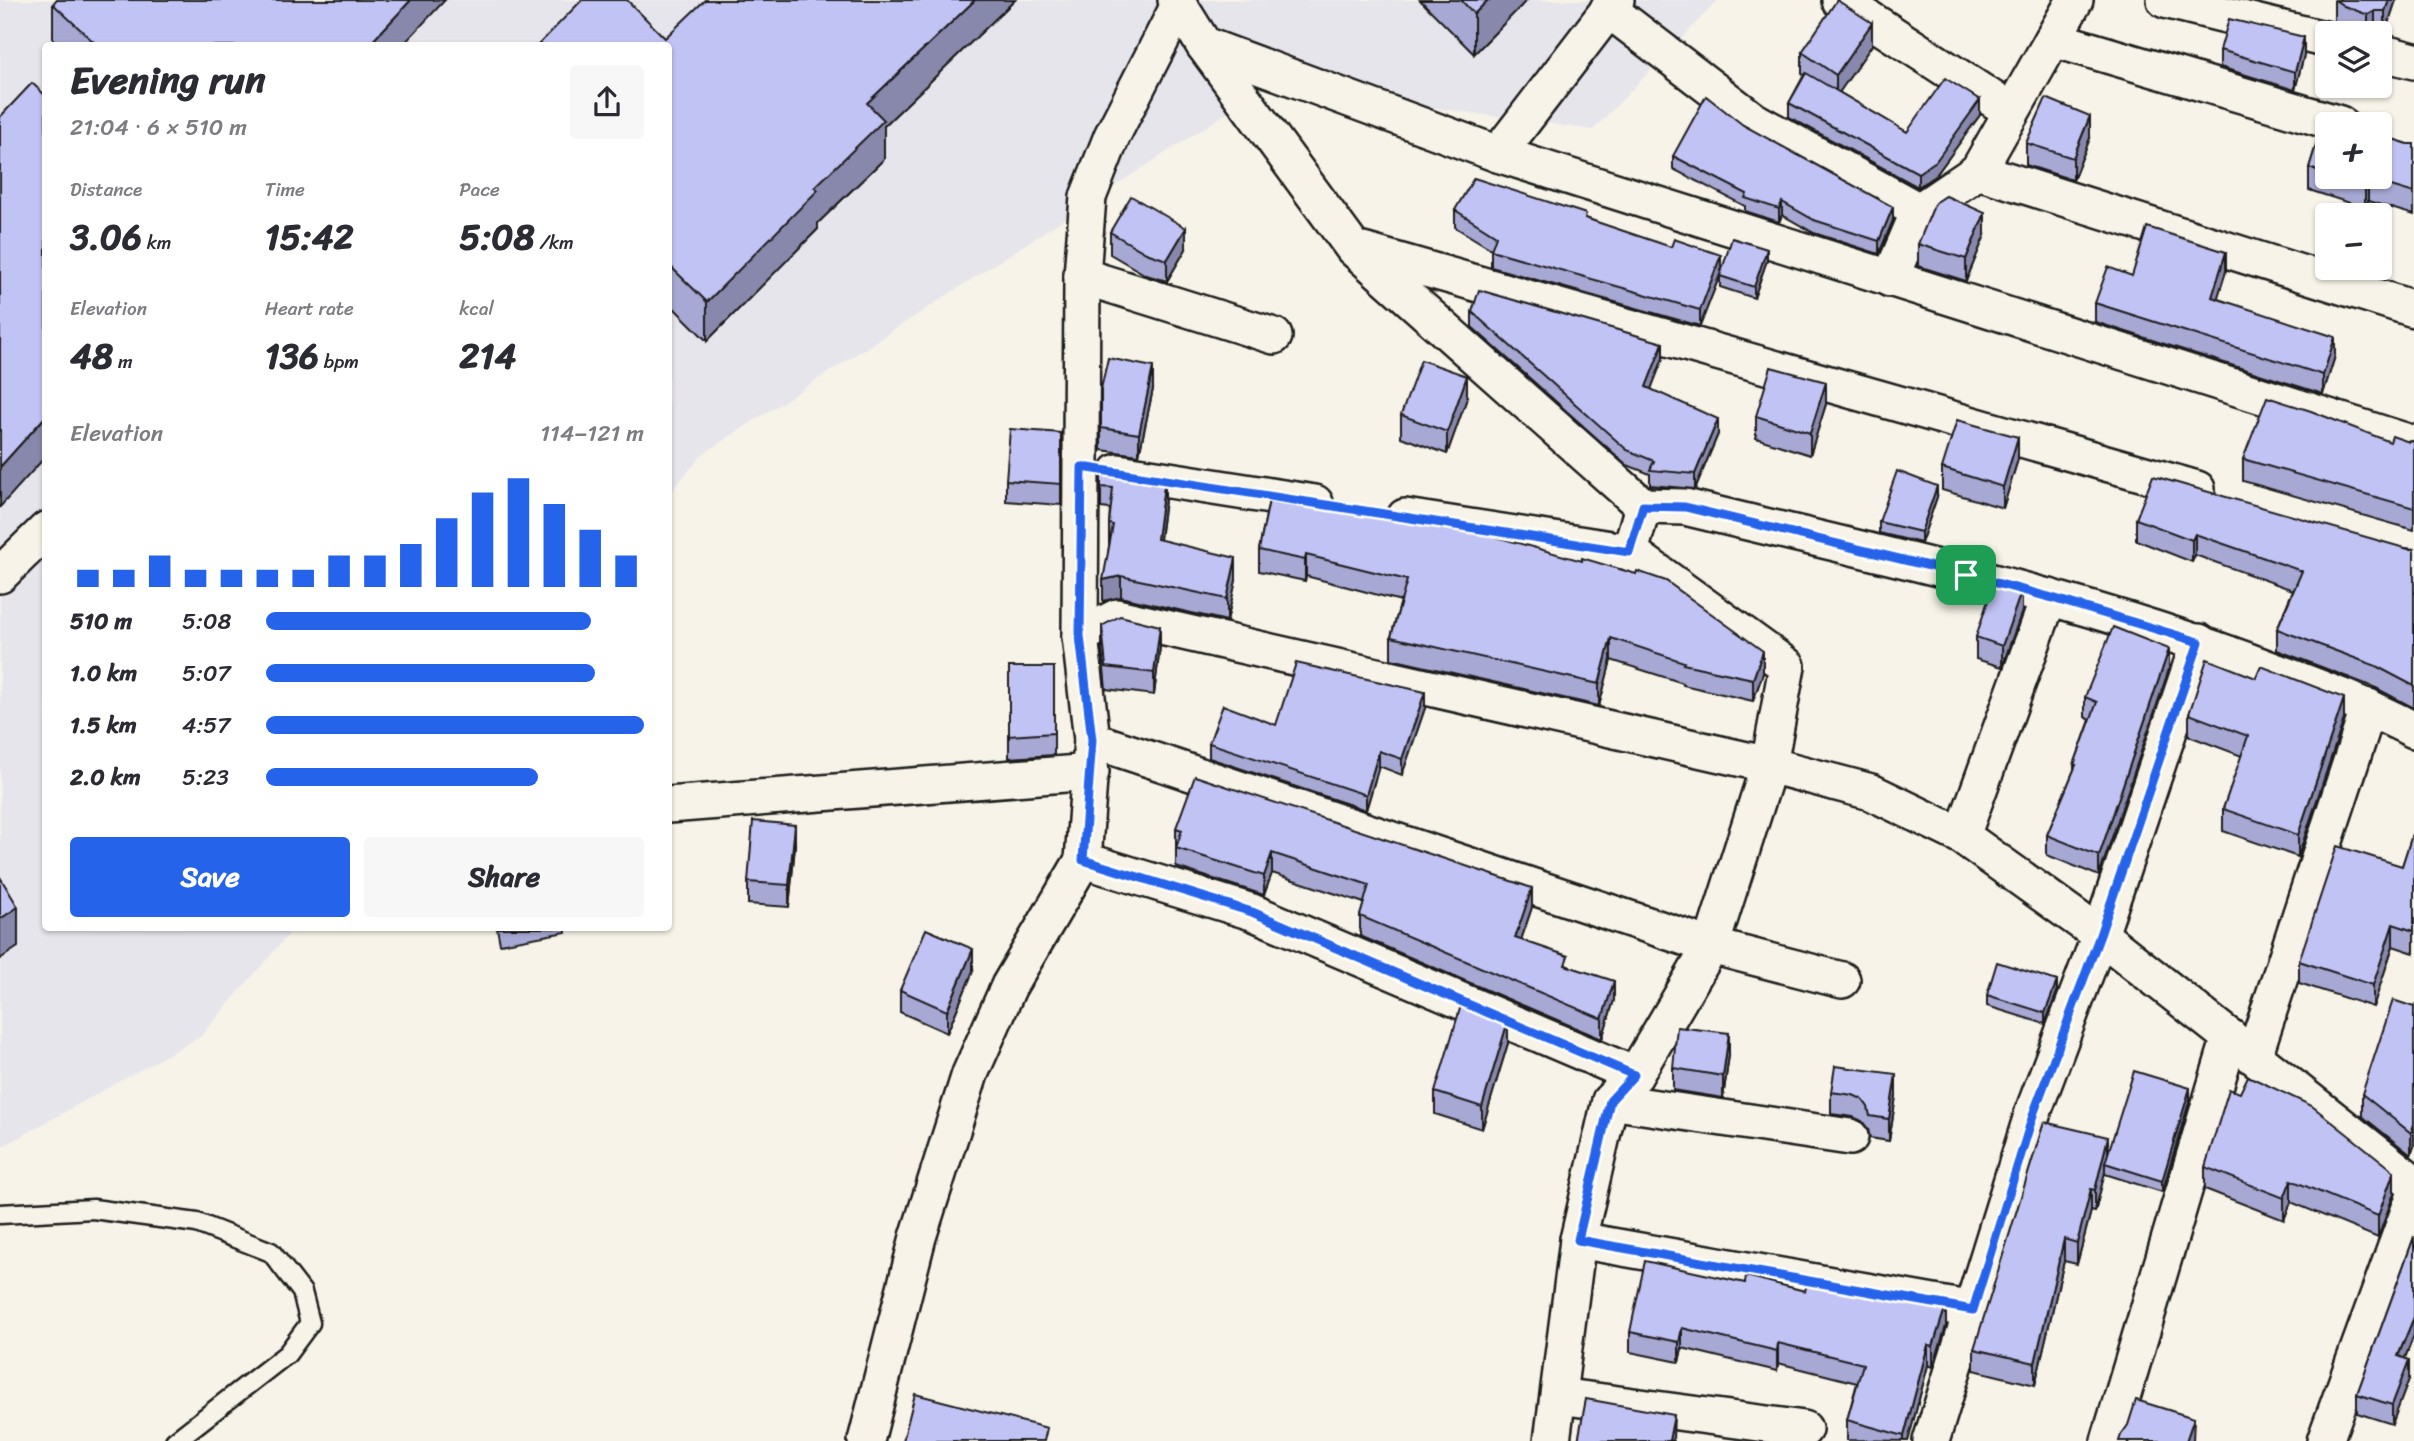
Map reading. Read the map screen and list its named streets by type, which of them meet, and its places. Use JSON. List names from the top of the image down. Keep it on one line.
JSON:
{"page":{"map_buttons":["+","−"],"heading":["Evening run","21:04 · 6 × 510 m"],"stats":[["Distance","3.06 km"],["Time","15:42"],["Pace","5:08 /km"],["Elevation","48 m"],["Heart rate","136 bpm"],["kcal","214"]],"chart":["Elevation","114–121 m"],"list":[{"name":"510 m","note":"5:08"},{"name":"1.0 km","note":"5:07"},{"name":"1.5 km","note":"4:57"},{"name":"2.0 km","note":"5:23"}],"buttons":["Save","Share"]}}
